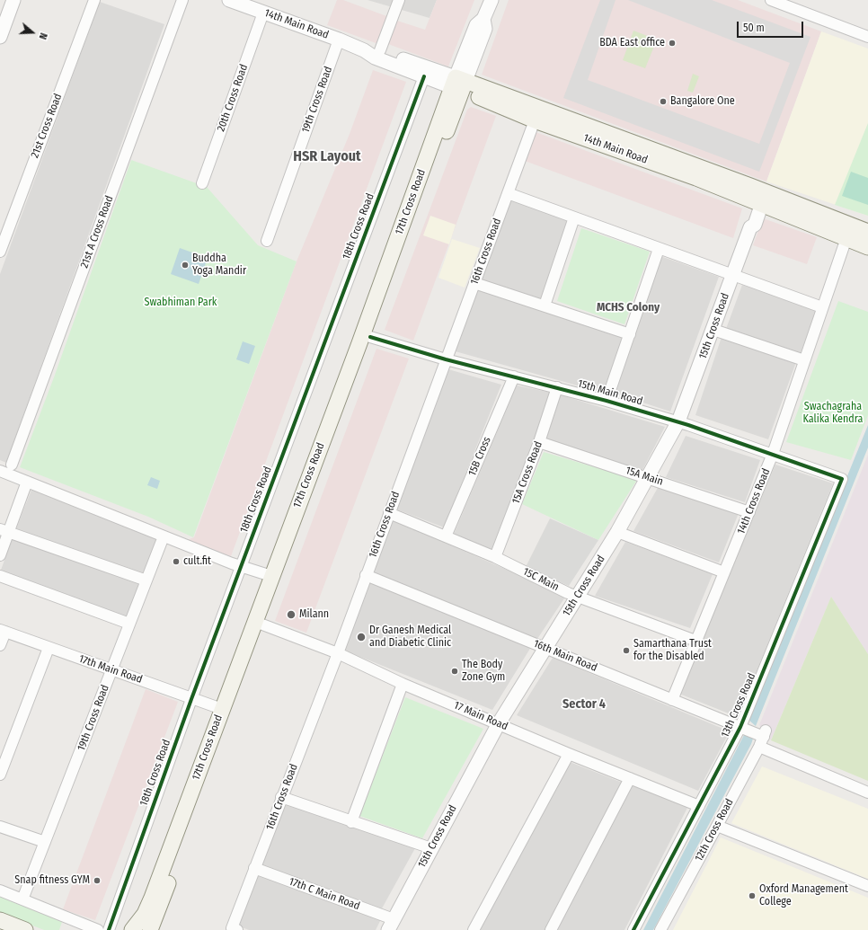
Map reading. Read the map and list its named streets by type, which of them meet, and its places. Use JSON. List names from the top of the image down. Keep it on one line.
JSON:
{"streets":{"main road":["14th Main Road","17th Cross Road"],"street":["20th Cross Road","19th Cross Road","21st Cross Road","18th Cross Road","21st A Cross Road","16th Cross Road","15th Cross Road","15th Main Road","15B Cross","15A Cross Road","15A Main","14th Cross Road","15C Main","16th Main Road","17th Main Road","13th Cross Road","17 Main Road","12th Cross Road","17th C Main Road"]},"crossings":[["14th Main Road","20th Cross Road"],["14th Main Road","19th Cross Road"],["14th Main Road","17th Cross Road"],["14th Main Road","18th Cross Road"],["14th Main Road","16th Cross Road"],["14th Main Road","15th Cross Road"],["14th Main Road","14th Cross Road"],["19th Cross Road","17th Main Road"],["17th Cross Road","15th Main Road"],["17th Cross Road","17th Main Road"],["17th Cross Road","17 Main Road"],["18th Cross Road","17th Main Road"],["16th Cross Road","15th Main Road"],["16th Cross Road","15C Main"],["16th Cross Road","16th Main Road"],["16th Cross Road","17 Main Road"],["16th Cross Road","17th C Main Road"],["15th Cross Road","15th Main Road"],["15th Cross Road","15A Main"],["15th Cross Road","15C Main"],["15th Cross Road","16th Main Road"],["15th Cross Road","17 Main Road"],["15th Cross Road","17th C Main Road"],["15th Main Road","15B Cross"],["15th Main Road","15A Cross Road"],["15th Main Road","14th Cross Road"],["15th Main Road","13th Cross Road"],["15B Cross","15C Main"],["15A Cross Road","15A Main"],["15A Cross Road","15C Main"],["15A Main","14th Cross Road"],["14th Cross Road","15C Main"],["14th Cross Road","16th Main Road"],["16th Main Road","13th Cross Road"],["16th Main Road","12th Cross Road"],["13th Cross Road","17 Main Road"],["13th Cross Road","12th Cross Road"]],"districts":["HSR Layout","MCHS Colony","Sector 4"],"parks":["Swabhiman Park","Swachagraha Kalika Kendra"],"places":["BDA East office","Bangalore One","Buddha Yoga Mandir","cult.fit","Milann","Dr Ganesh Medical and Diabetic Clinic","Samarthana Trust for the Disabled","The Body Zone Gym","Snap fitness GYM","Oxford Management College"],"scale_bar":"50 m","north":"right"}
